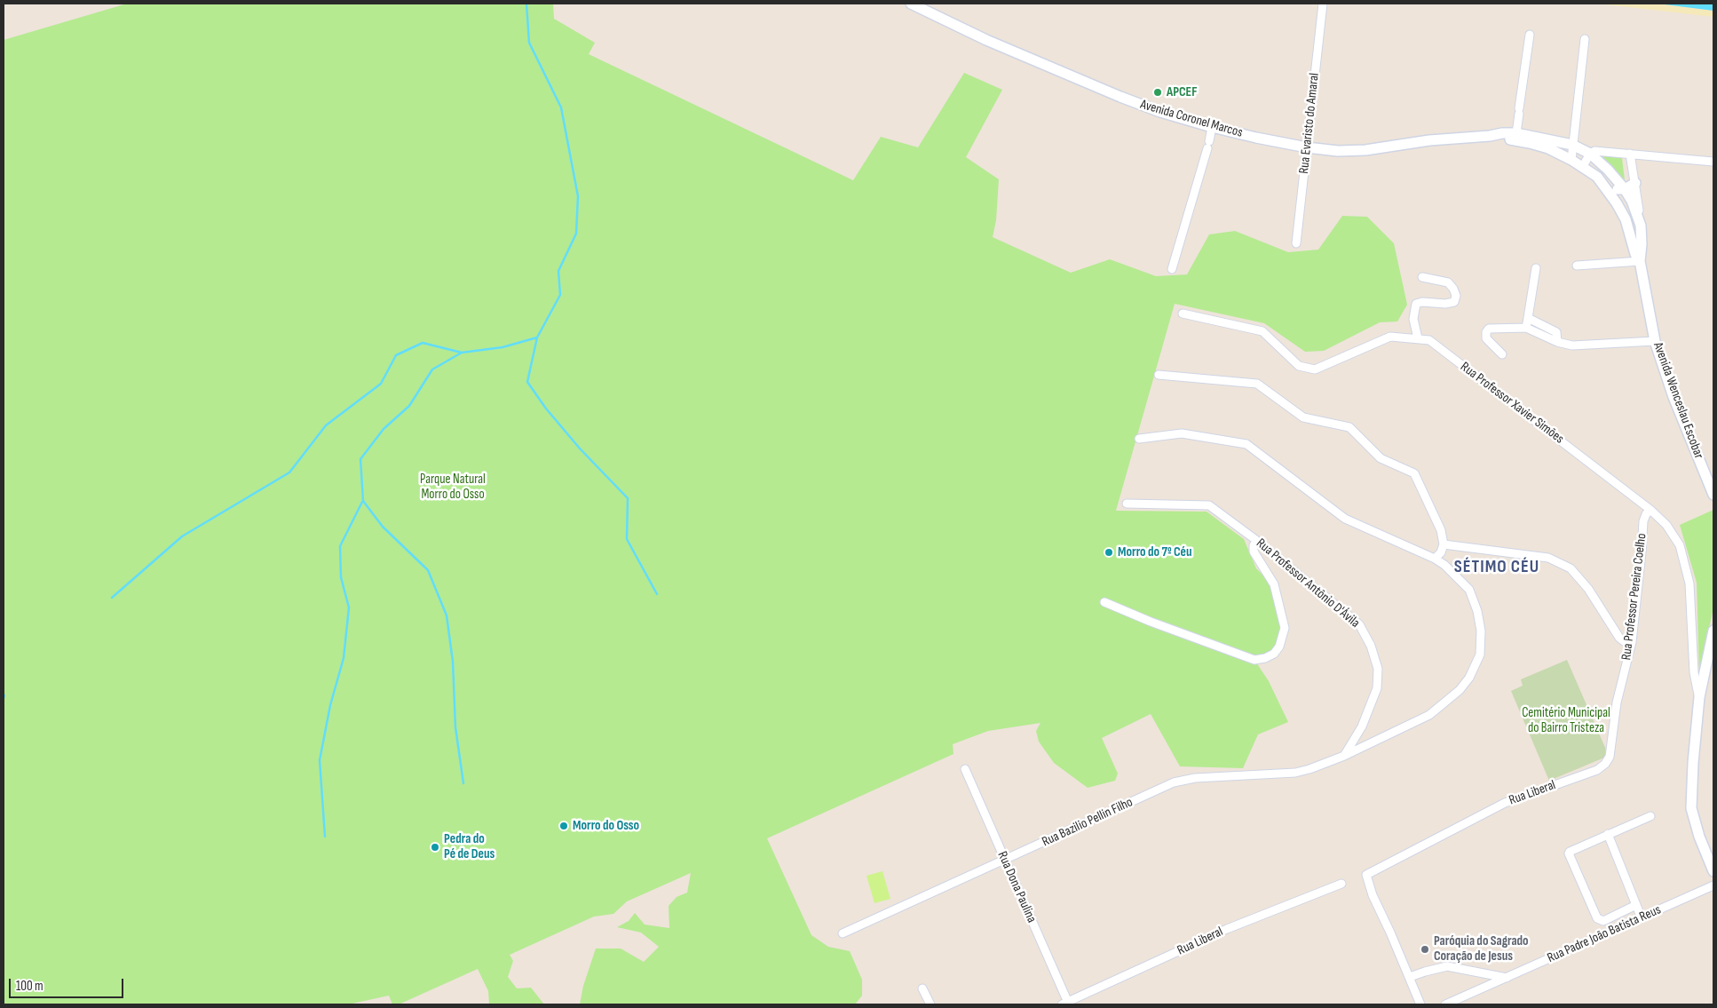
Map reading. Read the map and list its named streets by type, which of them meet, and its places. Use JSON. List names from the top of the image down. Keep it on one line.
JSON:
{"streets":{"main road":["Avenida Coronel Marcos","Avenida Wenceslau Escobar"],"street":["Rua Evaristo do Amaral","Rua Professor Xavier Simões","Rua Professor Antônio D'Ávila","Rua Professor Pereira Coelho","Rua Liberal","Rua Bazilio Pellin Filho","Rua Dona Paulina","Rua Padre João Batista Reus"]},"crossings":[["Avenida Coronel Marcos","Rua Evaristo do Amaral"],["Avenida Coronel Marcos","Avenida Wenceslau Escobar"],["Rua Professor Xavier Simões","Rua Professor Pereira Coelho"],["Rua Professor Antônio D'Ávila","Rua Bazilio Pellin Filho"],["Rua Professor Pereira Coelho","Rua Liberal"],["Rua Liberal","Rua Dona Paulina"],["Rua Bazilio Pellin Filho","Rua Dona Paulina"]],"districts":["SÉTIMO CÉU"],"parks":["Parque Natural Morro do Osso","Cemitério Municipal do Bairro Tristeza"],"places":["APCEF","Morro do 7º Céu","Morro do Osso","Pedra do Pé de Deus","Paróquia do Sagrado Coração de Jesus"],"scale_bar":"100 m"}
